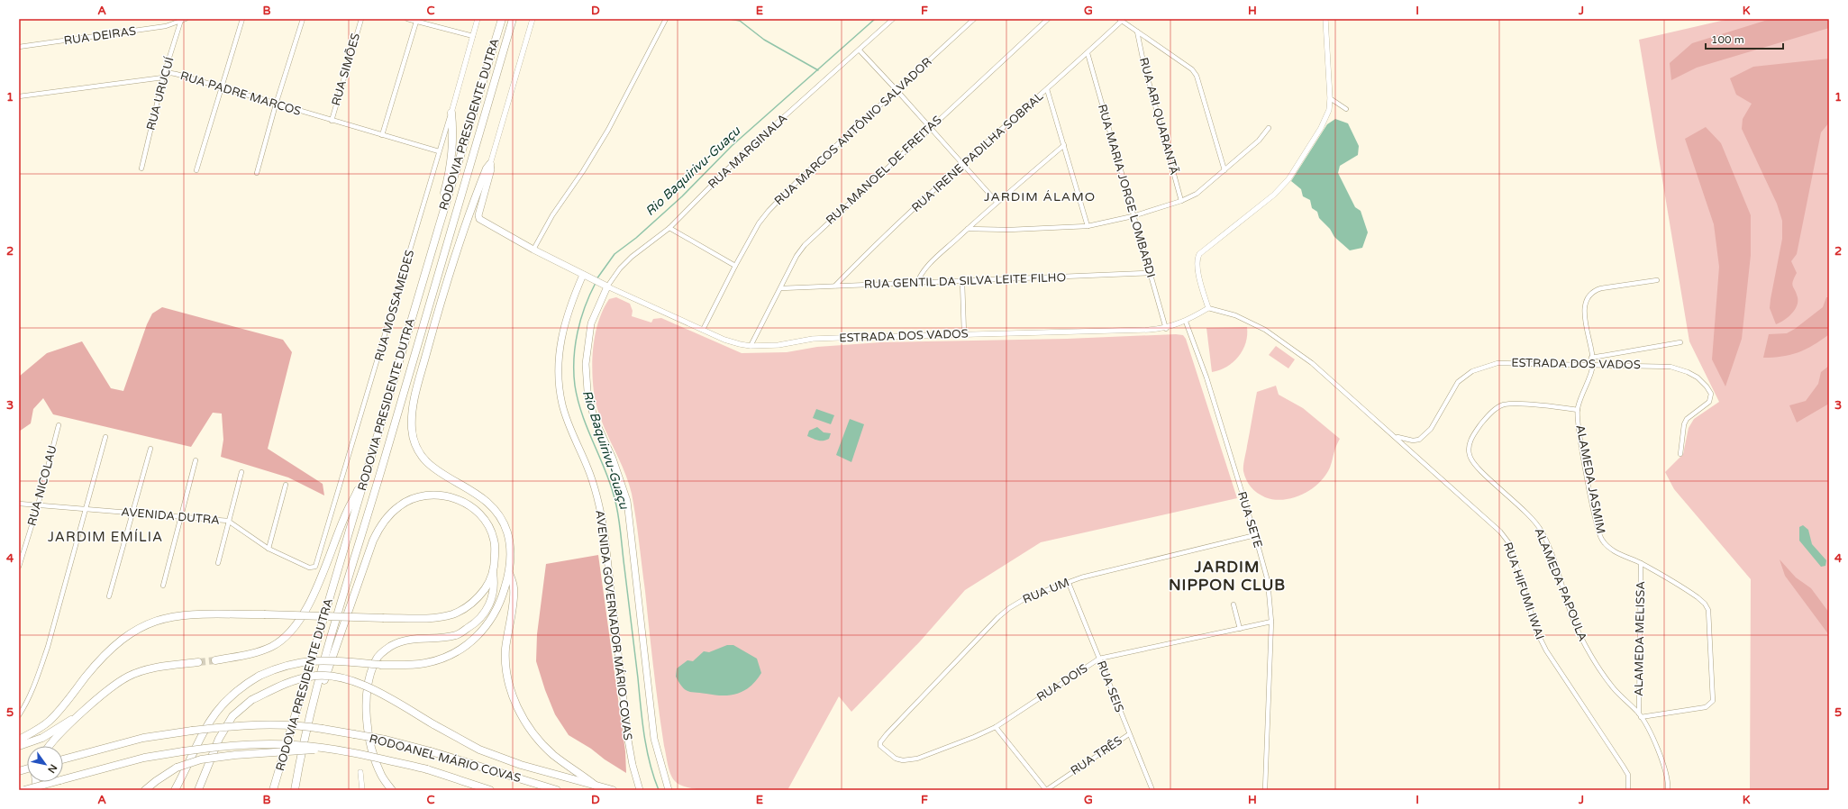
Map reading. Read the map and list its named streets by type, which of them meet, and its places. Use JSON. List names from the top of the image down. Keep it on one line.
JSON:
{"streets":{"highway":["RODOVIA PRESIDENTE DUTRA","RODOANEL MÁRIO COVAS"],"main road":["AVENIDA GOVERNADOR MÁRIO COVAS"],"street":["RUA DEIRAS","RUA SIMÕES","RUA URUCUÍ","RUA PADRE MARCOS","RUA ARI QUARANTÃ","RUA MARCOS ANTÔNIO SALVADOR","RUA MARGINALA","RUA IRENE PADILHA SOBRAL","RUA MANOEL DE FREITAS","RUA MARIA JORGE LOMBARDI","RUA GENTIL DA SILVA LEITE FILHO","RUA MOSSAMEDES","ESTRADA DOS VADOS","ALAMEDA JASMIM","RUA NICOLAU","AVENIDA DUTRA","RUA SETE","ALAMEDA PAPOULA","RUA UM","RUA HIFUMI IWAI","ALAMEDA MELISSA","RUA DOIS","RUA SEIS","RUA TRÊS"]},"crossings":[["RUA DEIRAS","RUA URUCUÍ"],["RUA SIMÕES","RUA PADRE MARCOS"],["RUA URUCUÍ","RUA PADRE MARCOS"],["RUA PADRE MARCOS","RUA MOSSAMEDES"],["RUA MARCOS ANTÔNIO SALVADOR","ESTRADA DOS VADOS"],["RUA MARGINALA","ESTRADA DOS VADOS"],["RUA IRENE PADILHA SOBRAL","RUA MARIA JORGE LOMBARDI"],["RUA IRENE PADILHA SOBRAL","RUA GENTIL DA SILVA LEITE FILHO"],["RUA MANOEL DE FREITAS","RUA GENTIL DA SILVA LEITE FILHO"],["RUA MANOEL DE FREITAS","ESTRADA DOS VADOS"],["RUA MARIA JORGE LOMBARDI","RUA GENTIL DA SILVA LEITE FILHO"],["RUA MARIA JORGE LOMBARDI","ESTRADA DOS VADOS"],["RUA MOSSAMEDES","AVENIDA DUTRA"],["ESTRADA DOS VADOS","ALAMEDA JASMIM"],["ESTRADA DOS VADOS","RUA SETE"],["ESTRADA DOS VADOS","RUA HIFUMI IWAI"],["ALAMEDA JASMIM","ALAMEDA PAPOULA"],["ALAMEDA JASMIM","ALAMEDA MELISSA"],["RUA NICOLAU","AVENIDA DUTRA"],["RUA SETE","RUA UM"],["RUA SETE","RUA DOIS"],["ALAMEDA PAPOULA","ALAMEDA MELISSA"],["RUA UM","RUA DOIS"],["RUA UM","RUA SEIS"],["RUA DOIS","RUA SEIS"],["RUA SEIS","RUA TRÊS"]],"districts":["JARDIM ÁLAMO","JARDIM EMÍLIA","JARDIM NIPPON CLUB"],"water":["Rio Baquirivu-Guaçu"],"scale_bar":"100 m","north":"bottom right","grid":{"columns":["A","B","C","D","E","F","G","H","I","J","K"],"rows":["1","2","3","4","5"]}}
